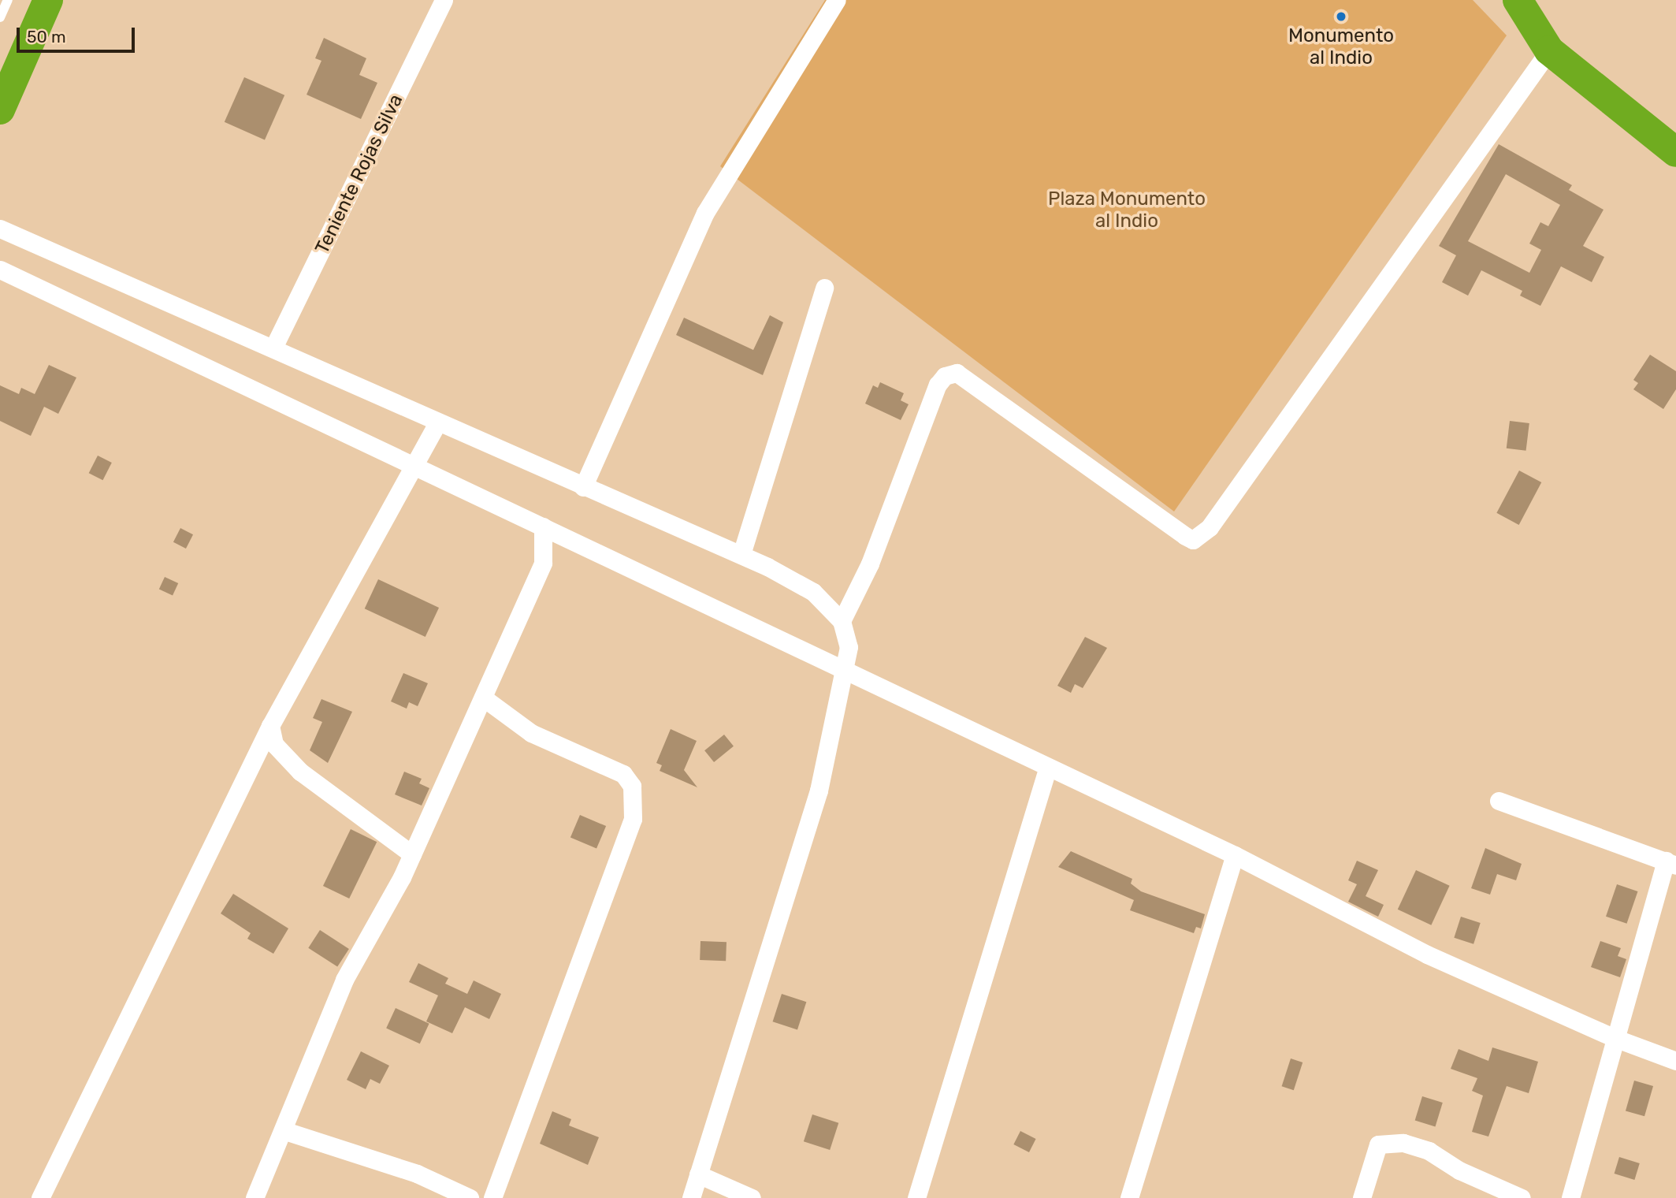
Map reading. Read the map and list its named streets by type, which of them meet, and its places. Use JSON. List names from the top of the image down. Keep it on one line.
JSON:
{"streets":{"street":["Teniente Rojas Silva"]},"parks":["Plaza Monumento al Indio"],"places":["Monumento al Indio"],"scale_bar":"50 m"}
